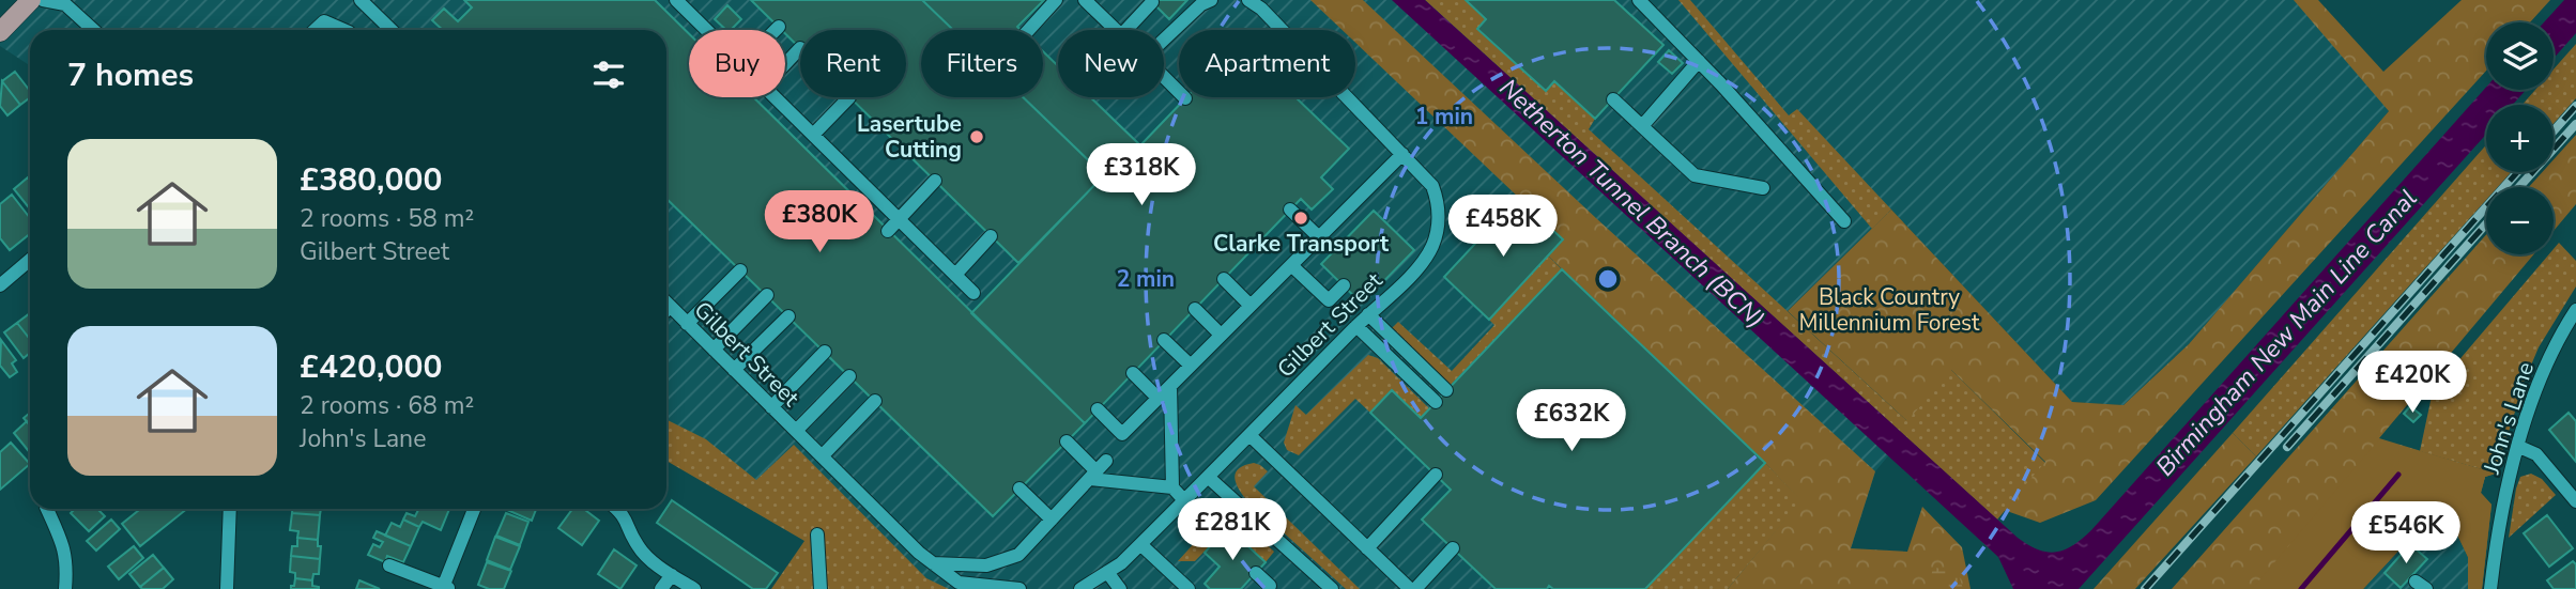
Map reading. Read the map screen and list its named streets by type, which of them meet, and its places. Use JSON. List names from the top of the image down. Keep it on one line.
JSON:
{"streets":{"street":["Gilbert Street","John's Lane"]},"water":["Netherton Tunnel Branch (BCN)","Birmingham New Main Line Canal"],"parks":["Black Country Millennium Forest"],"places":["Lasertube Cutting","Clarke Transport"],"page":{"map_buttons":["+","−"],"chip":["Buy","Rent","Filters","New","Apartment"],"heading":"7 homes","list":[{"name":"£380,000","note":"2 rooms · 58 m² · Gilbert Street"},{"name":"£420,000","note":"2 rooms · 68 m² · John's Lane"}],"price":["£318K","£380K","£458K","£420K","£632K","£281K","£546K"]},"rings":["1 min","2 min"]}
